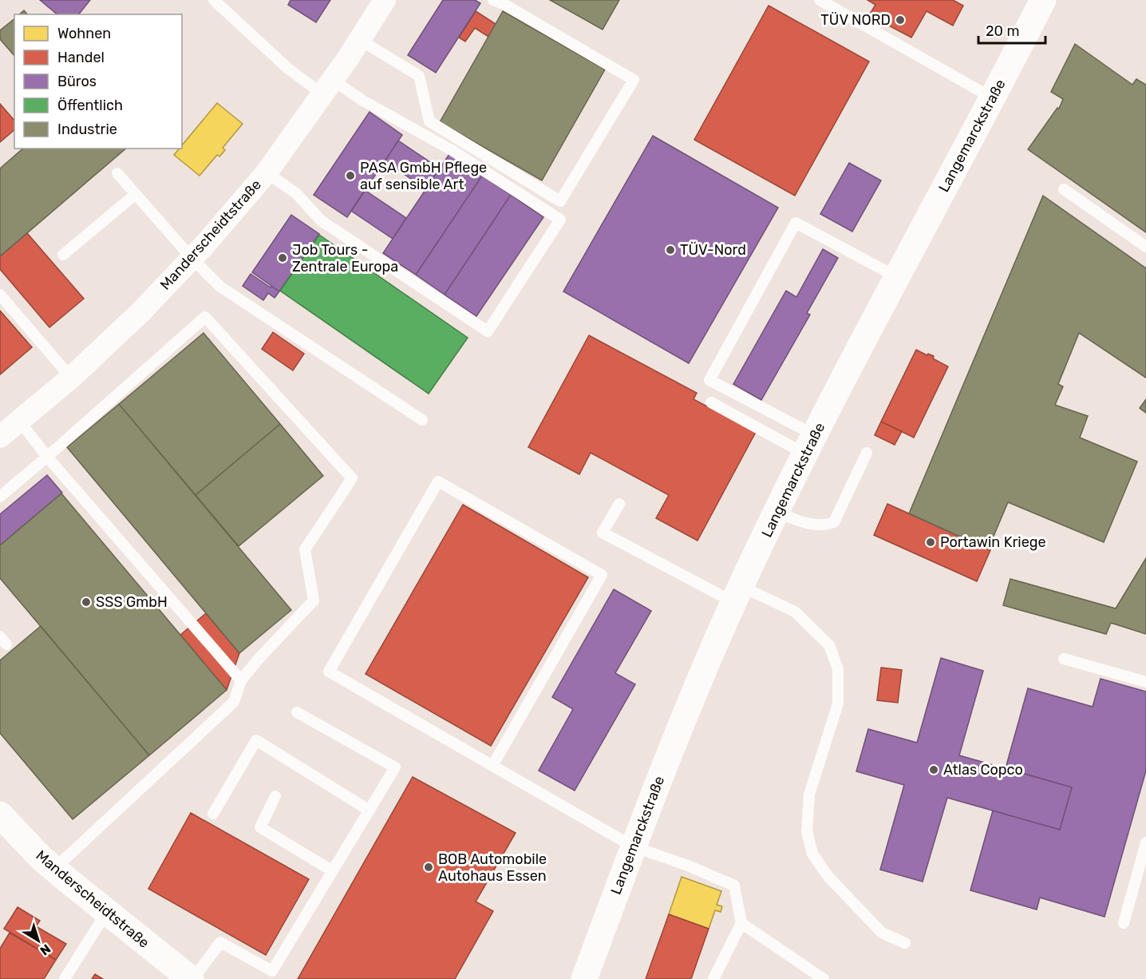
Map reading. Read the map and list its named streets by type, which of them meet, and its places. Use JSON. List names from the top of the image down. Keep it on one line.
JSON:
{"streets":{"street":["Langemarckstraße","Manderscheidtstraße"]},"places":["TÜV NORD","PASA GmbH Pflege auf sensible Art","TÜV-Nord","Job Tours - Zentrale Europa","Portawin Kriege","SSS GmbH","Atlas Copco","BOB Automobile Autohaus Essen"],"legend":["Wohnen","Handel","Büros","Öffentlich","Industrie"],"scale_bar":"20 m","north":"bottom right"}
